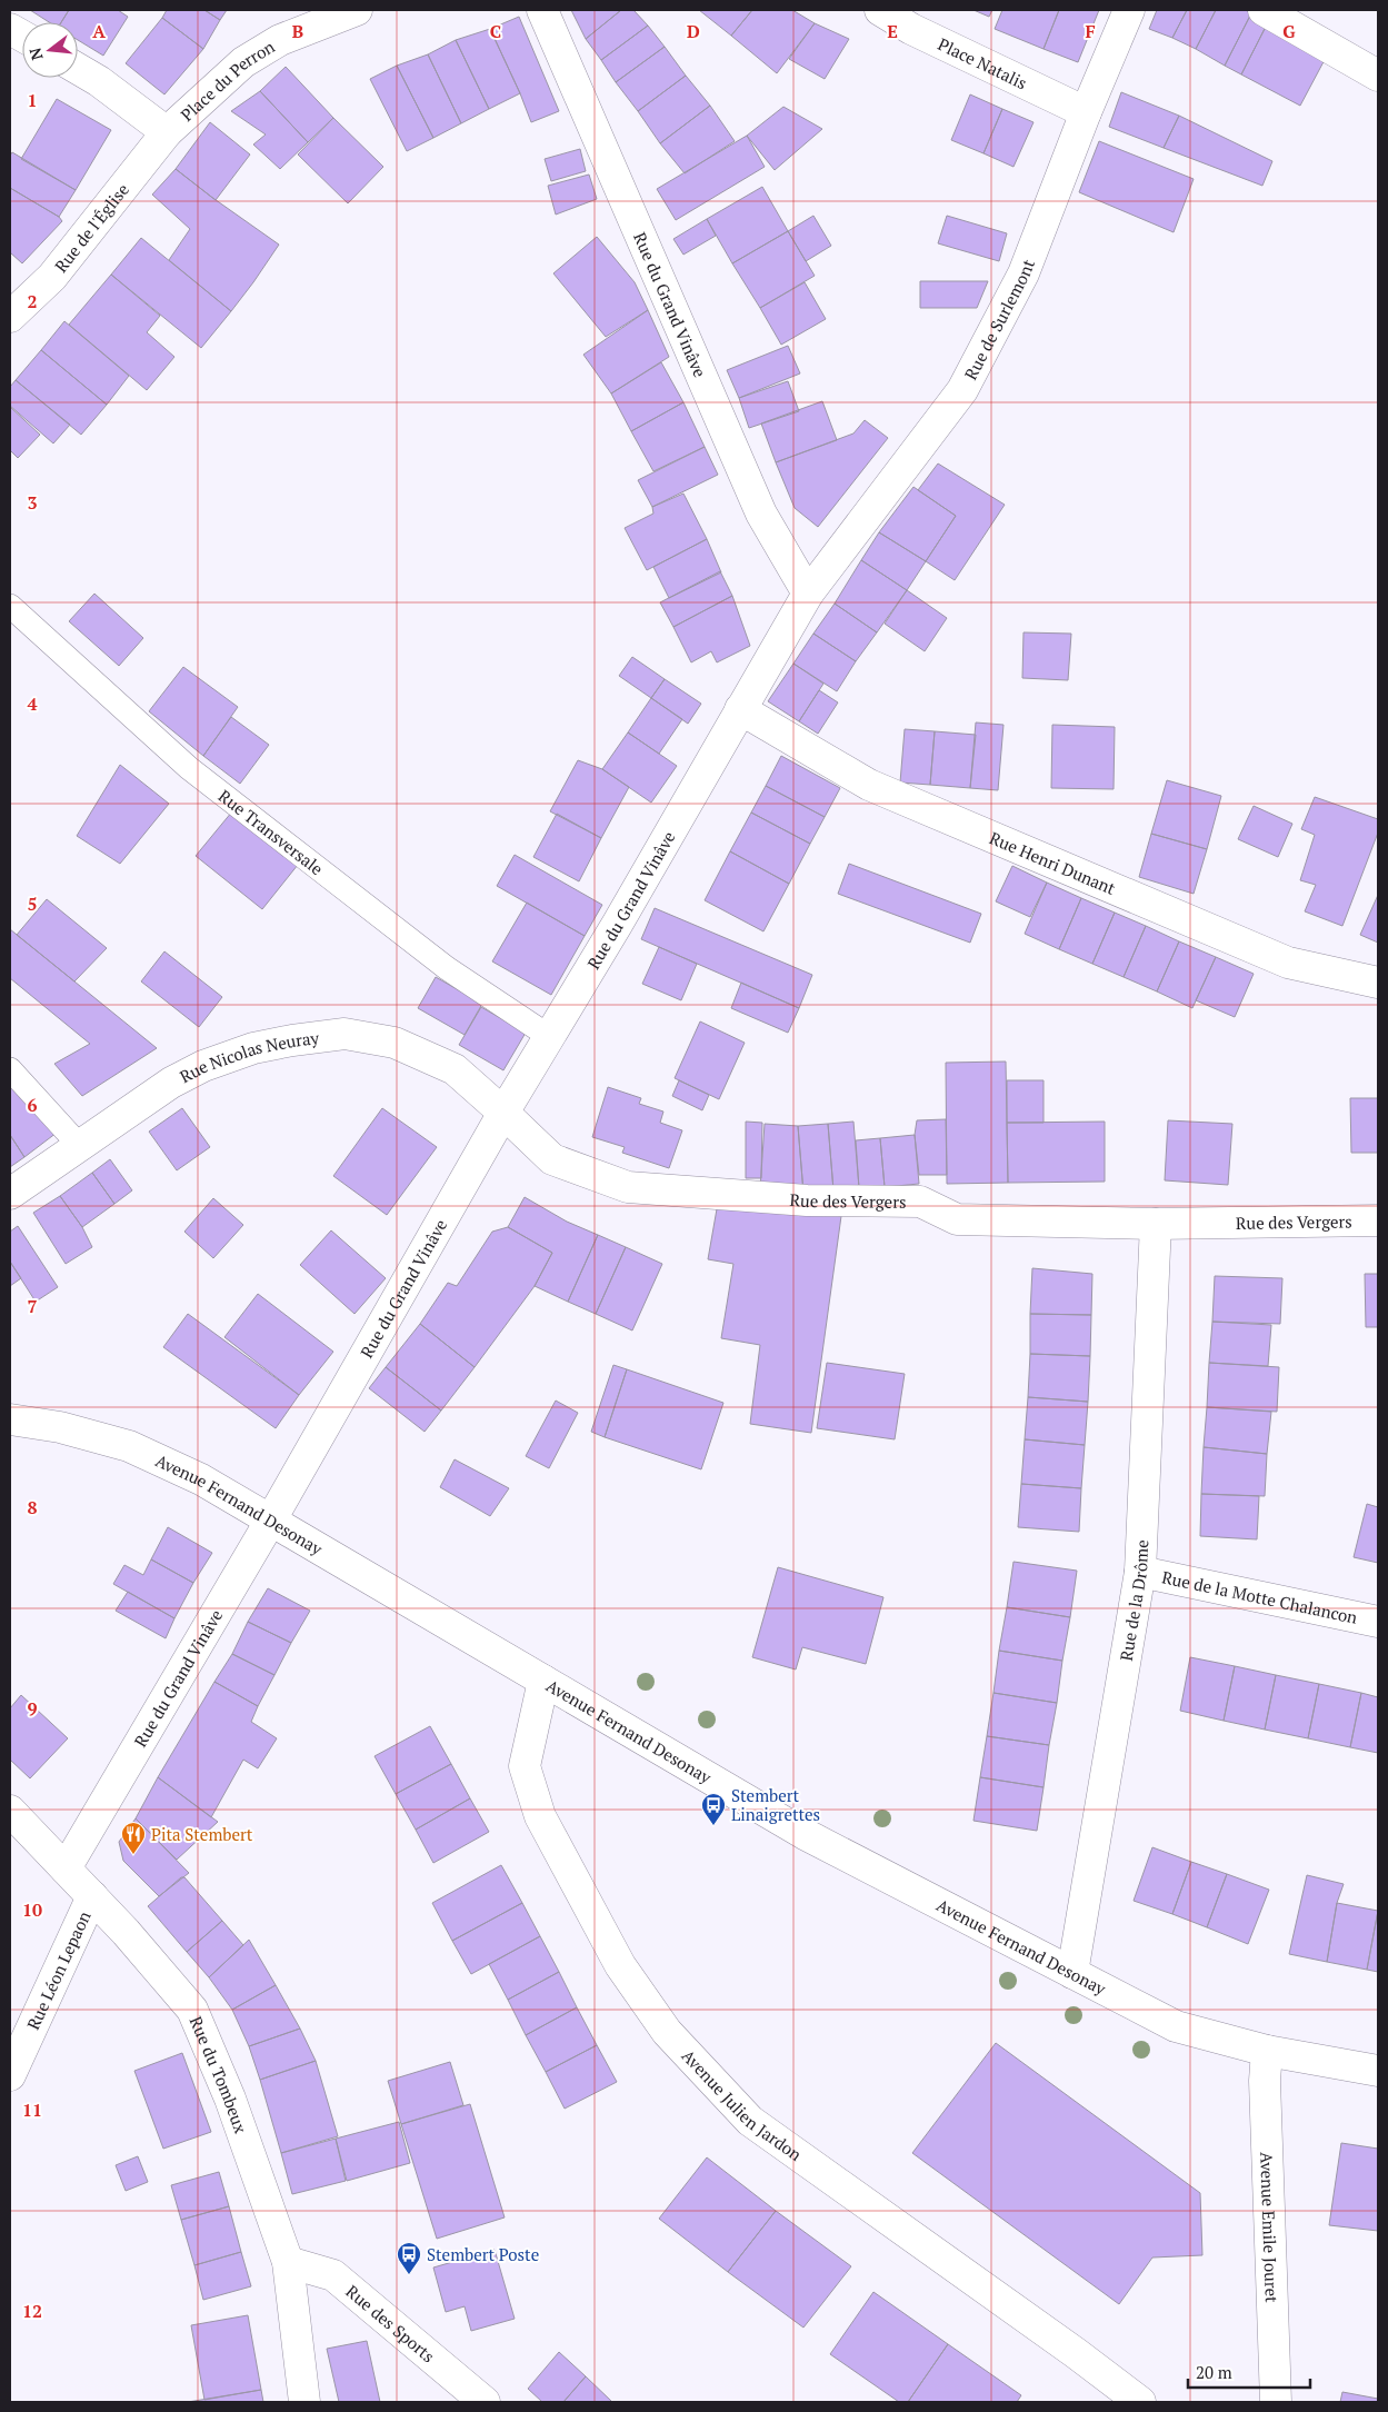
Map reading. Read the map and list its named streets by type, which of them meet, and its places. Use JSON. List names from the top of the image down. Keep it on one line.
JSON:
{"streets":{"street":["Place Natalis","Place du Perron","Rue de l'Église","Rue du Grand Vinâve","Rue de Surlemont","Rue Henri Dunant","Rue Nicolas Neuray","Rue des Vergers","Avenue Fernand Desonay","Rue de la Motte Chalancon","Rue de la Drôme","Rue Léon Lepaon","Rue du Tombeux","Avenue Julien Jardon","Avenue Emile Jouret","Rue des Sports"],"lane":["Rue Transversale"]},"crossings":[["Place Natalis","Rue de Surlemont"],["Place du Perron","Rue de l'Église"],["Rue du Grand Vinâve","Rue de Surlemont"],["Rue du Grand Vinâve","Rue Transversale"],["Rue du Grand Vinâve","Rue Henri Dunant"],["Rue du Grand Vinâve","Rue Nicolas Neuray"],["Rue du Grand Vinâve","Rue des Vergers"],["Rue du Grand Vinâve","Avenue Fernand Desonay"],["Rue du Grand Vinâve","Rue du Tombeux"],["Rue de Surlemont","Rue Henri Dunant"],["Rue Nicolas Neuray","Rue des Vergers"],["Rue des Vergers","Rue de la Drôme"],["Avenue Fernand Desonay","Rue de la Drôme"],["Avenue Fernand Desonay","Avenue Julien Jardon"],["Avenue Fernand Desonay","Avenue Emile Jouret"],["Rue de la Motte Chalancon","Rue de la Drôme"],["Rue Léon Lepaon","Rue du Tombeux"],["Rue du Tombeux","Rue des Sports"]],"places":{"bus stop":["Stembert Linaigrettes","Stembert Poste"],"restaurant":["Pita Stembert"]},"scale_bar":"20 m","north":"left","grid":{"columns":["A","B","C","D","E","F","G"],"rows":["1","2","3","4","5","6","7","8","9","10","11","12"]}}
